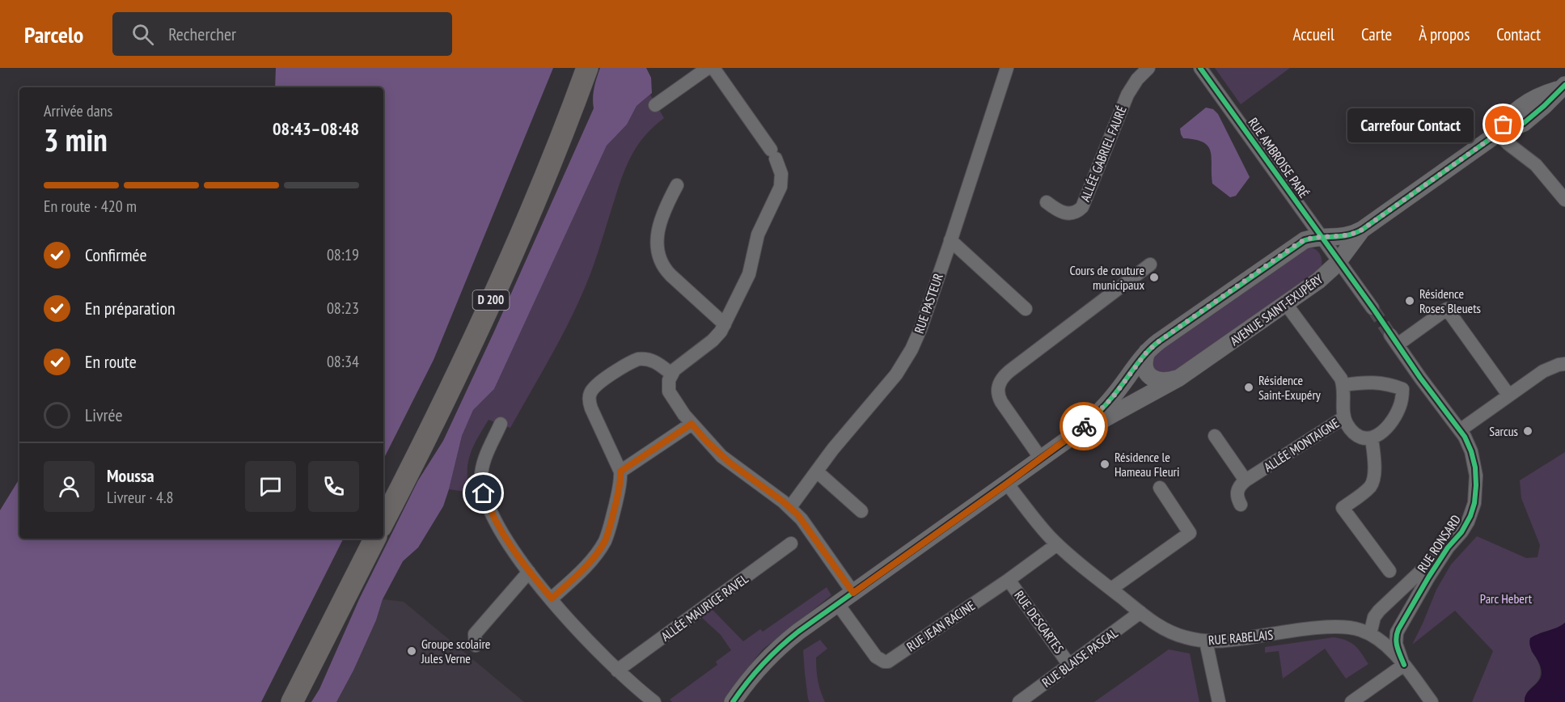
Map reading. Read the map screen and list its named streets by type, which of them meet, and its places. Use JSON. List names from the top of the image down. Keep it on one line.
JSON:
{"streets":{"main road":["D 200"],"street":["ALLÉE GABRIEL FAURÉ","RUE AMBROISE PARÉ","RUE PASTEUR","AVENUE SAINT-EXUPÉRY","ALLÉE MONTAIGNE","RUE RONSARD","ALLÉE MAURICE RAVEL","RUE DESCARTES","RUE JEAN RACINE","RUE RABELAIS","RUE BLAISE PASCAL"]},"crossings":[["RUE AMBROISE PARÉ","AVENUE SAINT-EXUPÉRY"],["AVENUE SAINT-EXUPÉRY","RUE JEAN RACINE"],["AVENUE SAINT-EXUPÉRY","RUE RABELAIS"],["RUE RONSARD","RUE RABELAIS"],["RUE DESCARTES","RUE JEAN RACINE"],["RUE DESCARTES","RUE BLAISE PASCAL"],["RUE JEAN RACINE","RUE RABELAIS"],["RUE RABELAIS","RUE BLAISE PASCAL"]],"parks":["Parc Hebert"],"places":["Carrefour Contact","Cours de couture municipaux","Résidence Roses Bleuets","Résidence Saint-Exupéry","Sarcus","Résidence le Hameau Fleuri","Groupe scolaire Jules Verne"],"page":{"header":"Parcelo","search":"Rechercher","nav":["Accueil","Carte","À propos","Contact"],"heading":["3 min","Arrivée dans","08:43–08:48"],"panel":["Moussa","Livreur · 4.8"],"bubble":"Carrefour Contact","bar":"En route · 420 m","list":[["Confirmée","08:19"],["En préparation","08:23"],["En route","08:34"],"Livrée"]}}
